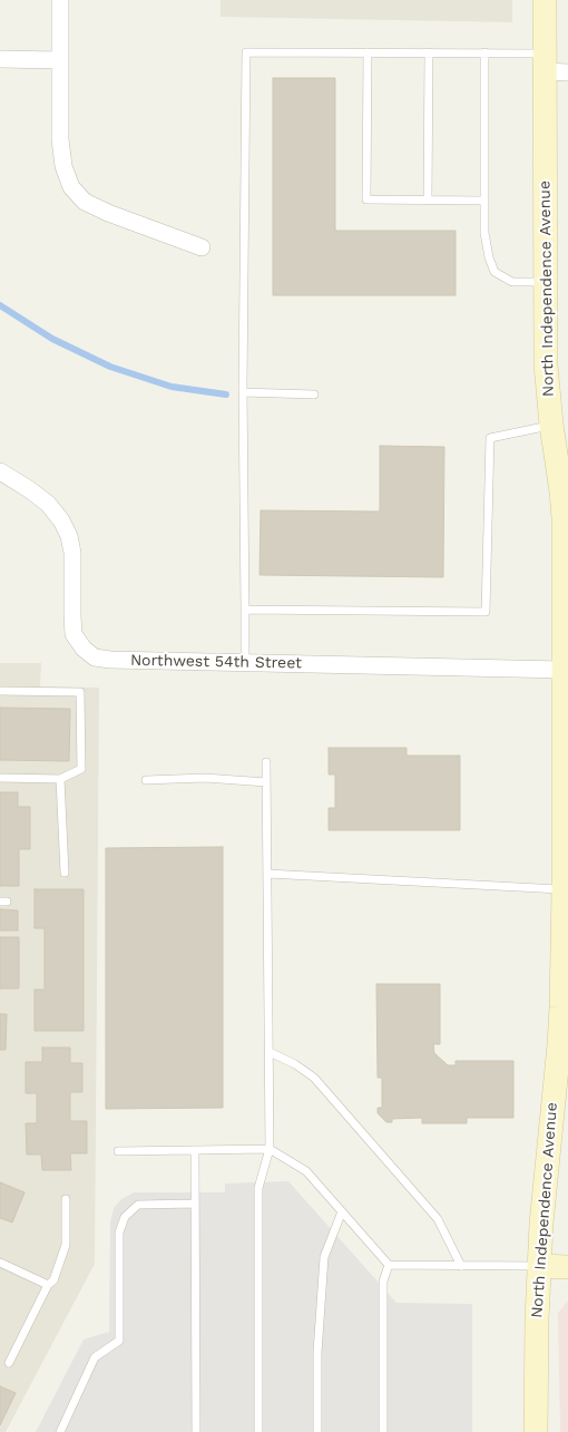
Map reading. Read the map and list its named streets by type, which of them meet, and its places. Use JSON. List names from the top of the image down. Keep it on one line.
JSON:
{"streets":{"street":["North Independence Avenue","Northwest 54th Street"]},"crossings":[["North Independence Avenue","Northwest 54th Street"]]}
